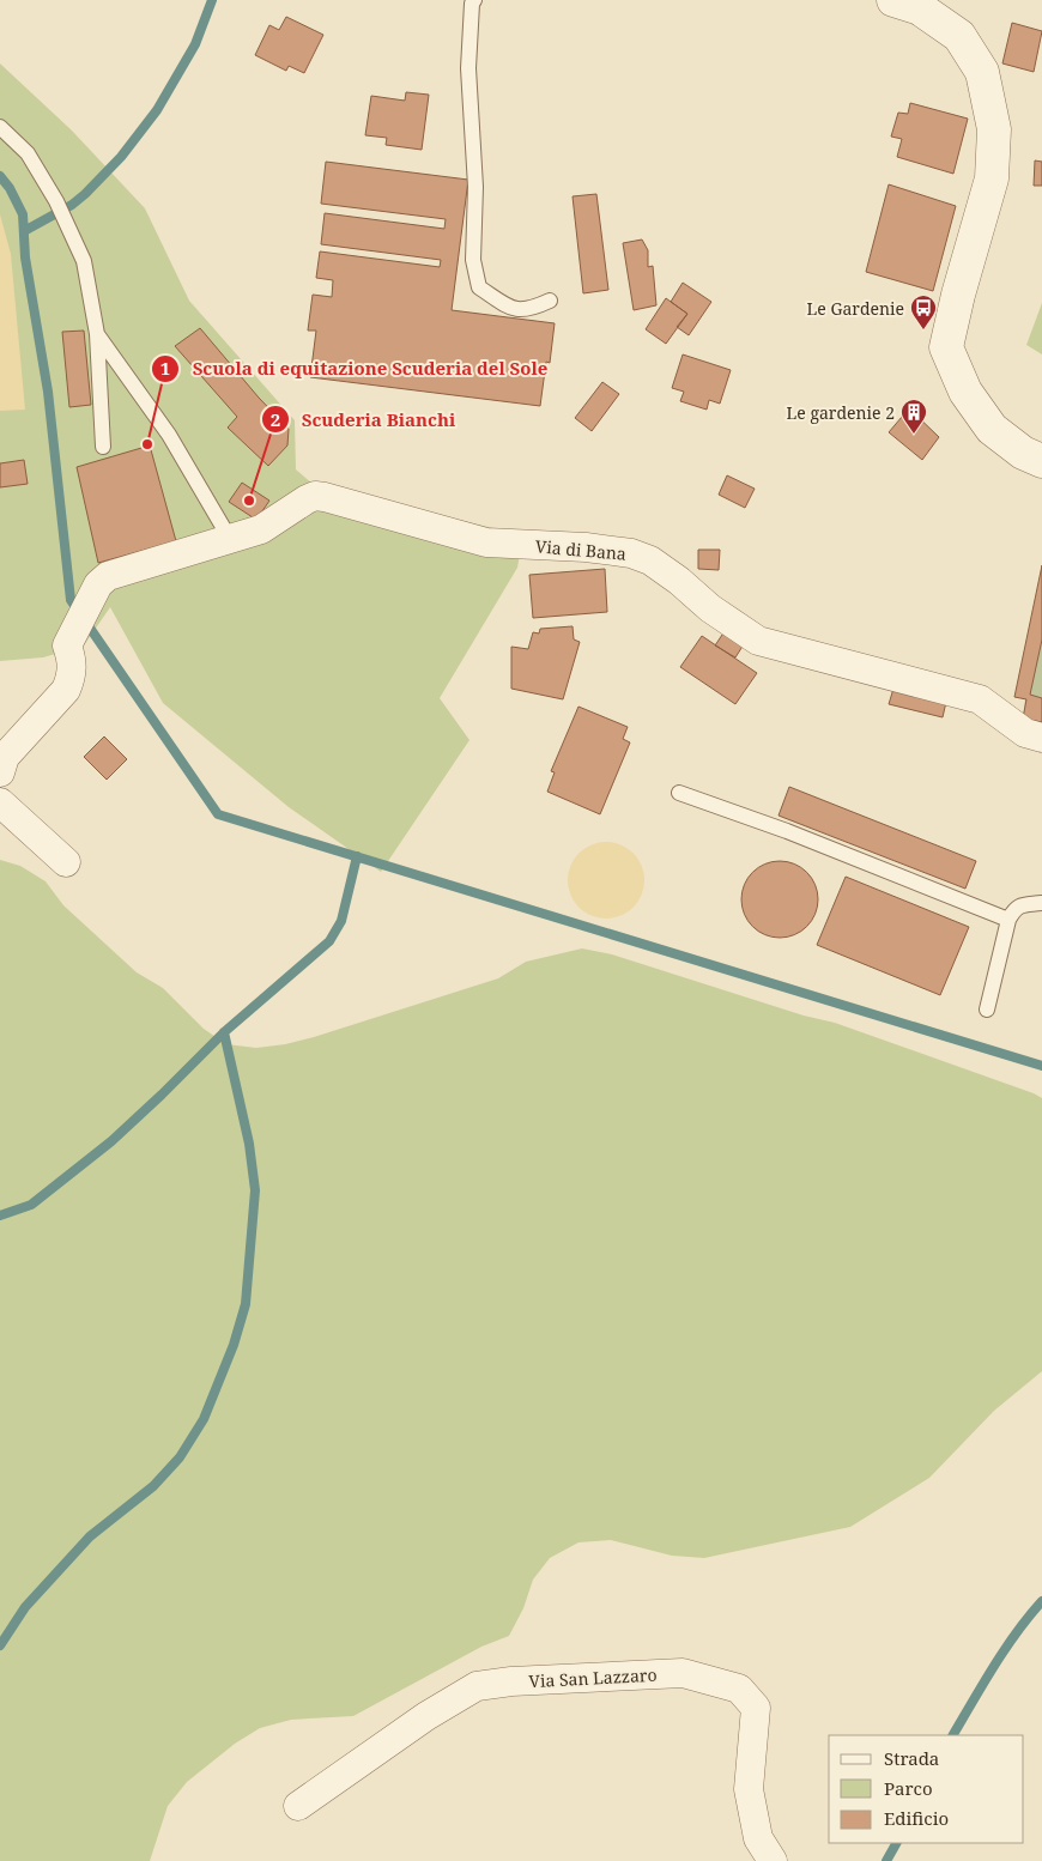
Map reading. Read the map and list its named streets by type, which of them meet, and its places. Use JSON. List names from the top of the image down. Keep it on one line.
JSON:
{"streets":{"street":["Via di Bana","Via San Lazzaro"]},"places":{"bus stop":["Le Gardenie"],"building":["Le gardenie 2"],"other":["Scuola di equitazione Scuderia del Sole","Scuderia Bianchi"]},"legend":["Strada","Parco","Edificio"]}
